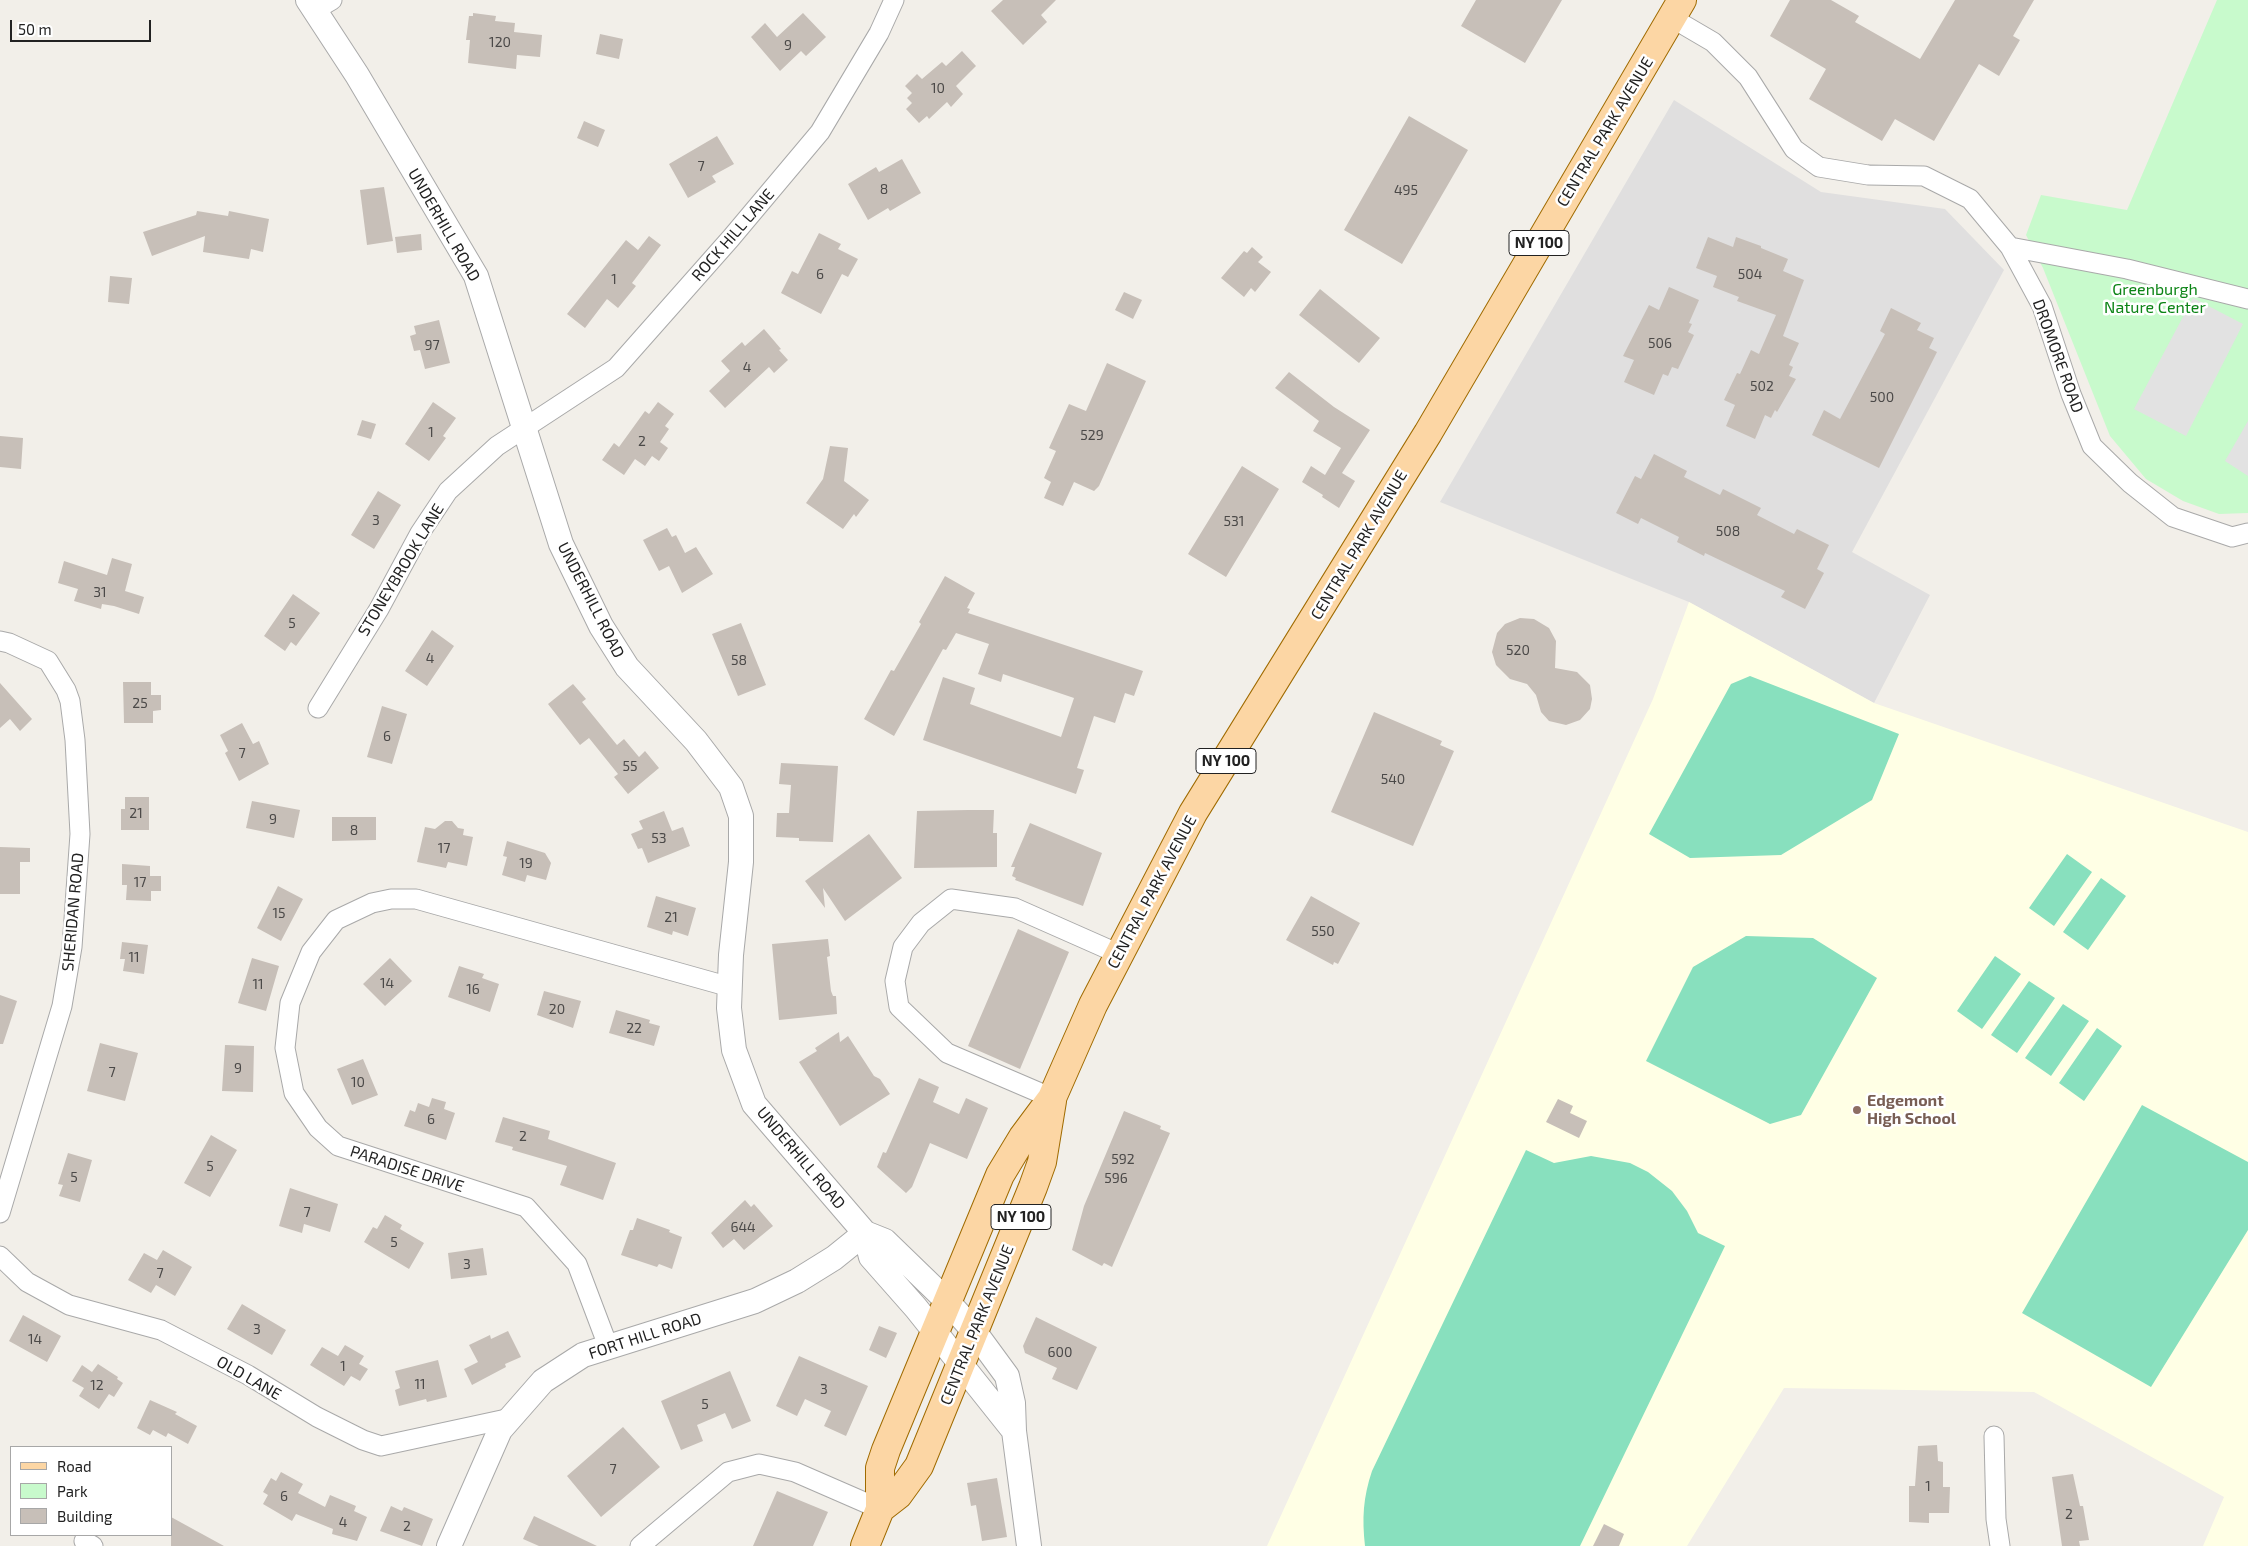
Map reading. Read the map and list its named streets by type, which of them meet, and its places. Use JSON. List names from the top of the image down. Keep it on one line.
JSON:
{"streets":{"main road":["CENTRAL PARK AVENUE","NY 100"],"street":["UNDERHILL ROAD","ROCK HILL LANE","DROMORE ROAD","STONEYBROOK LANE","SHERIDAN ROAD","PARADISE DRIVE","FORT HILL ROAD","OLD LANE"]},"crossings":[["CENTRAL PARK AVENUE","UNDERHILL ROAD"],["CENTRAL PARK AVENUE","DROMORE ROAD"],["UNDERHILL ROAD","ROCK HILL LANE"],["UNDERHILL ROAD","STONEYBROOK LANE"],["UNDERHILL ROAD","PARADISE DRIVE"],["UNDERHILL ROAD","FORT HILL ROAD"],["ROCK HILL LANE","STONEYBROOK LANE"],["PARADISE DRIVE","FORT HILL ROAD"],["FORT HILL ROAD","OLD LANE"]],"parks":["Greenburgh Nature Center"],"places":["Edgemont High School"],"house_numbers":["120","9","10","7","8","495","6","504","1","506","97","4","502","500","1","529","2","3","531","508","31","5","520","4","58","25","6","7","55","540","21","9","8","53","17","19","17","15","21","550","11","14","11","16","20","22","9","7","10","6","2","592","5","5","596","7","644","5","3","7","3","14","600","1","11","12","3","5","7","1","6","2","4","2"],"legend":["Road","Park","Building"],"scale_bar":"50 m"}
